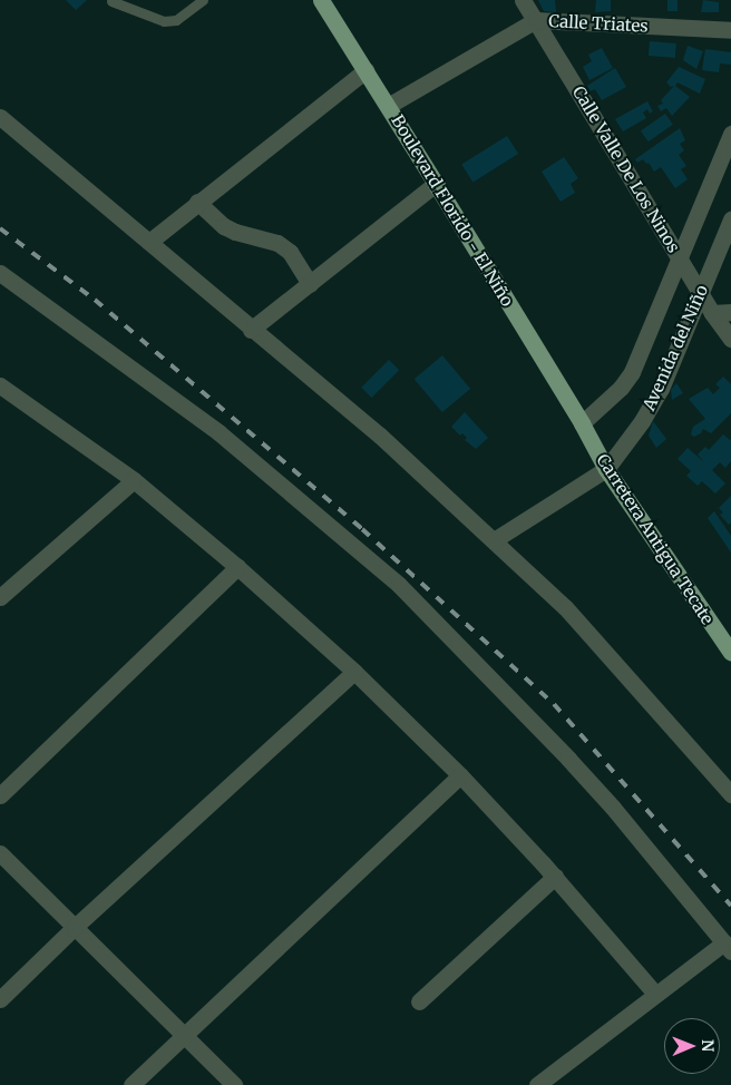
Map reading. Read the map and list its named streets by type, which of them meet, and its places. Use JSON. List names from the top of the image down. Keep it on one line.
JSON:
{"streets":{"main road":["Boulevard Florido - El Niño","Carretera Antigua Tecate"],"street":["Calle Triates","Calle Valle De Los Ninos","Avenida del Niño"]},"crossings":[["Calle Triates","Calle Valle De Los Ninos"],["Calle Triates","Boulevard Florido - El Niño"],["Calle Valle De Los Ninos","Avenida del Niño"],["Boulevard Florido - El Niño","Avenida del Niño"],["Boulevard Florido - El Niño","Carretera Antigua Tecate"],["Avenida del Niño","Carretera Antigua Tecate"]],"north":"right"}
